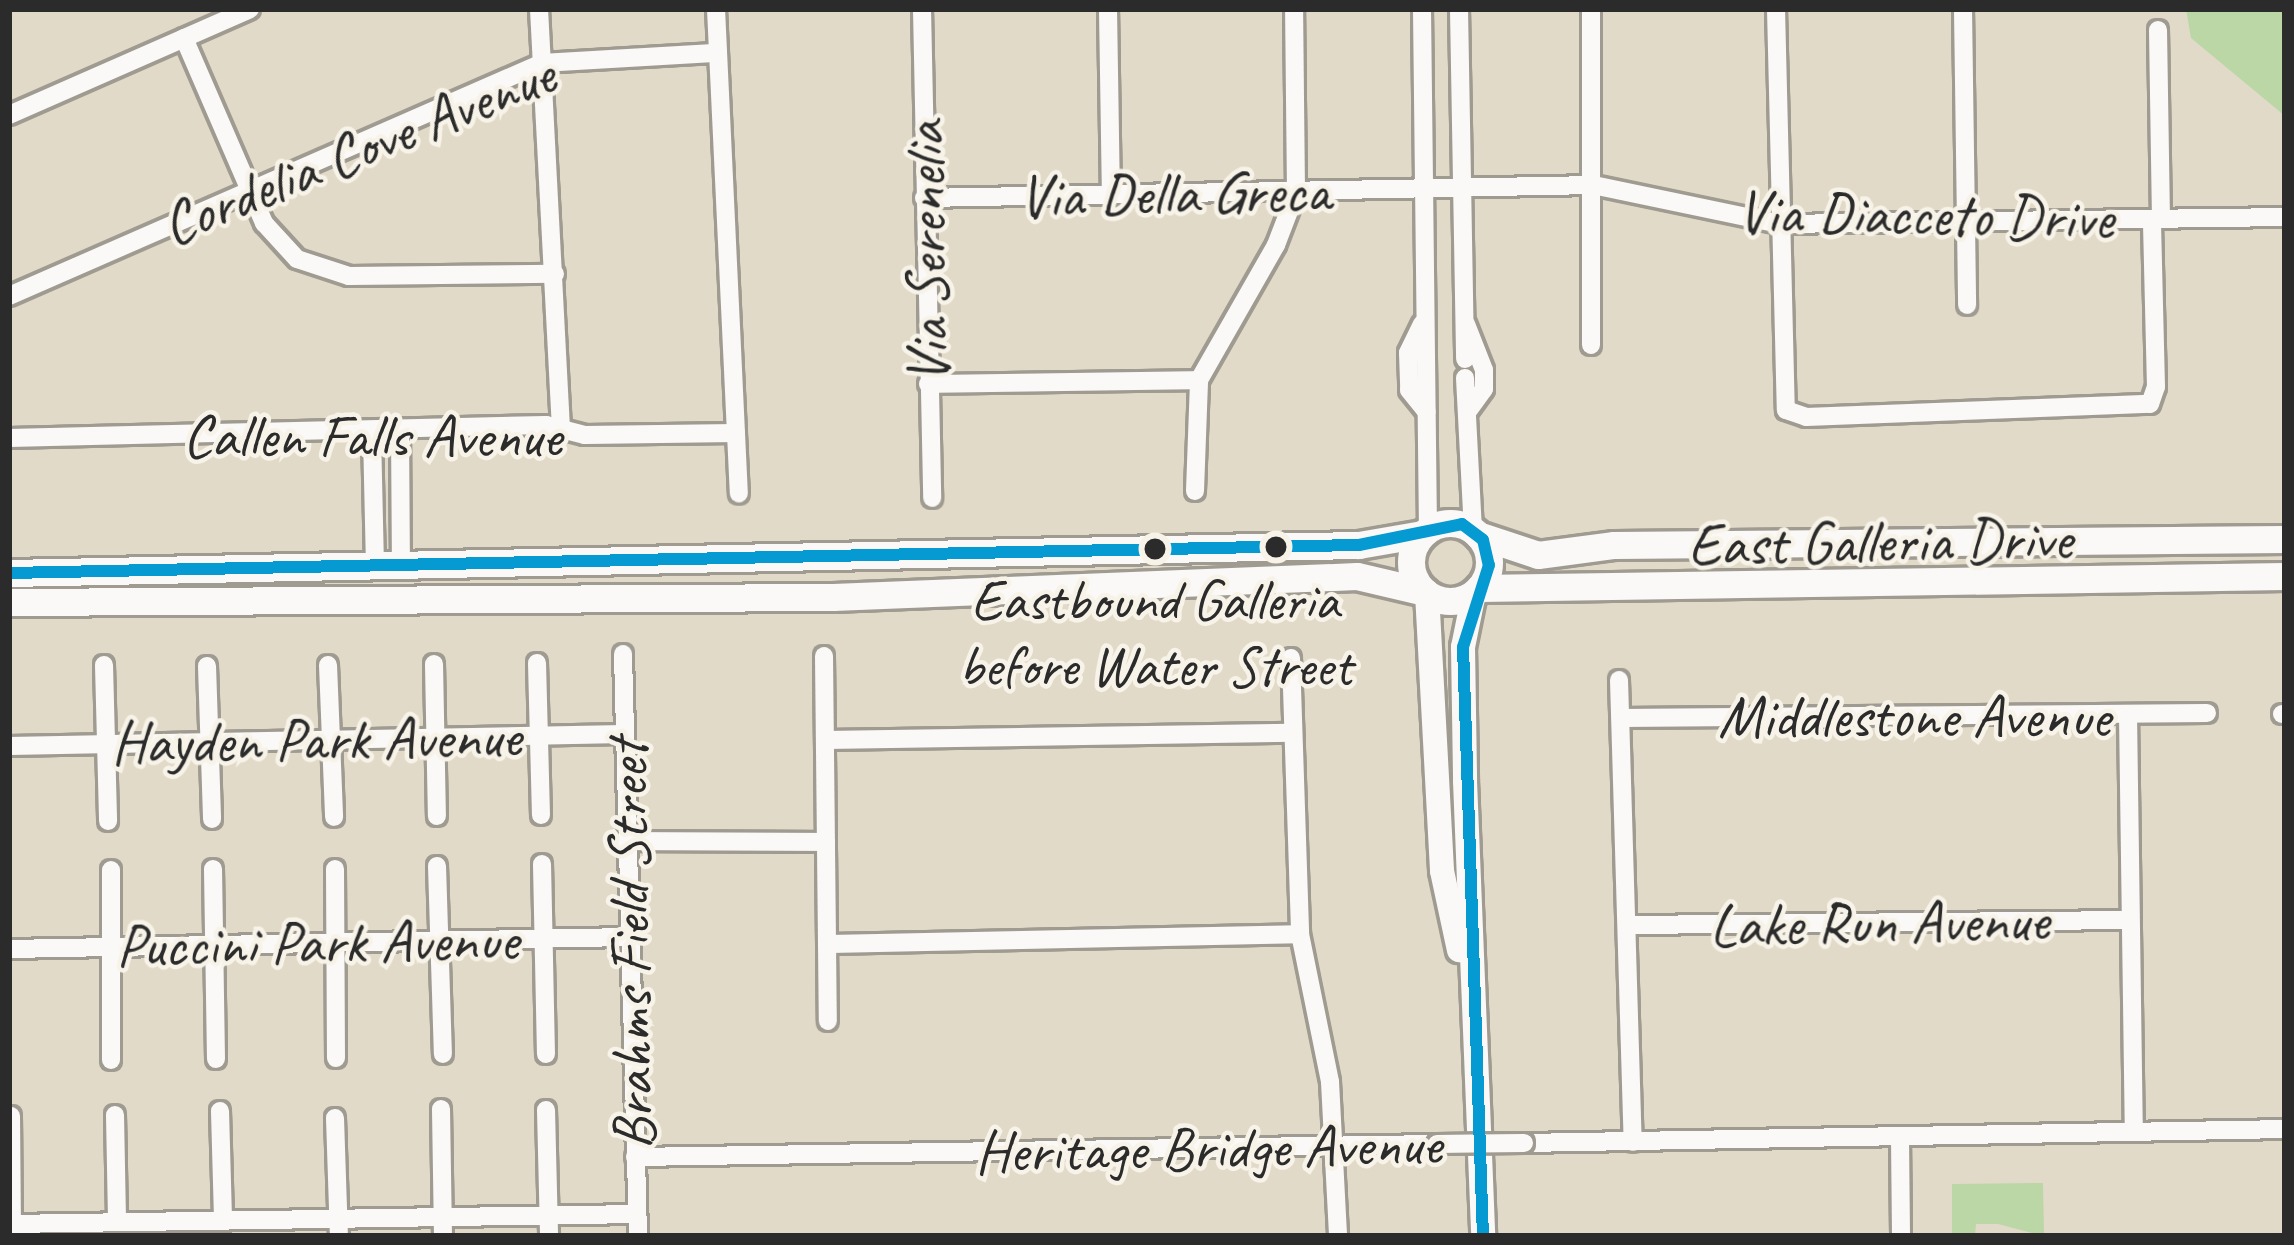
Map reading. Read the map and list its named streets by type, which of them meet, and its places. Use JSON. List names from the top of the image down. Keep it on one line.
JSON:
{"streets":{"main road":["East Galleria Drive"],"street":["Cordelia Cove Avenue","Via Della Greca","Via Diacceto Drive","Via Serenelia","Callen Falls Avenue","Middlestone Avenue","Hayden Park Avenue","Lake Run Avenue","Puccini Park Avenue","Brahms Field Street","Heritage Bridge Avenue"]},"crossings":[["Via Della Greca","Via Diacceto Drive"],["Via Della Greca","Via Serenelia"],["Hayden Park Avenue","Brahms Field Street"],["Puccini Park Avenue","Brahms Field Street"],["Brahms Field Street","Heritage Bridge Avenue"]],"places":["Eastbound Galleria before Water Street"]}
